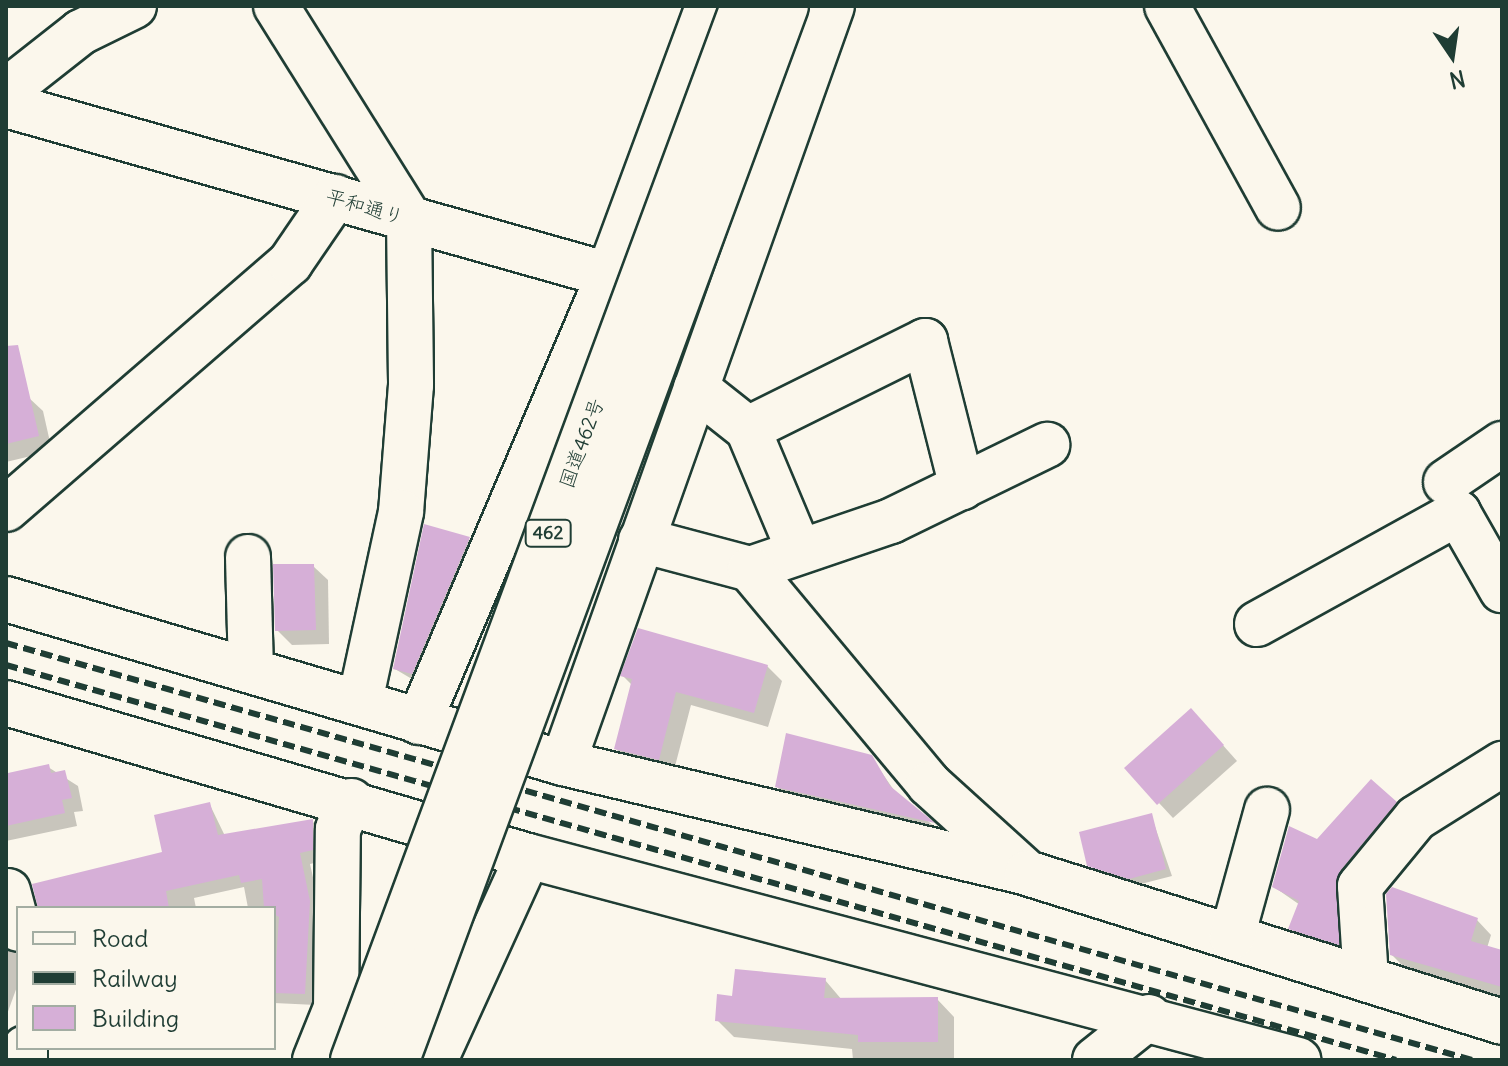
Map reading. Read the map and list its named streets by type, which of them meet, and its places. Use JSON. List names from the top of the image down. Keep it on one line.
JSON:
{"streets":{"main road":["平和通り","国道462号","462"]},"legend":["Road","Railway","Building"],"north":"bottom"}
